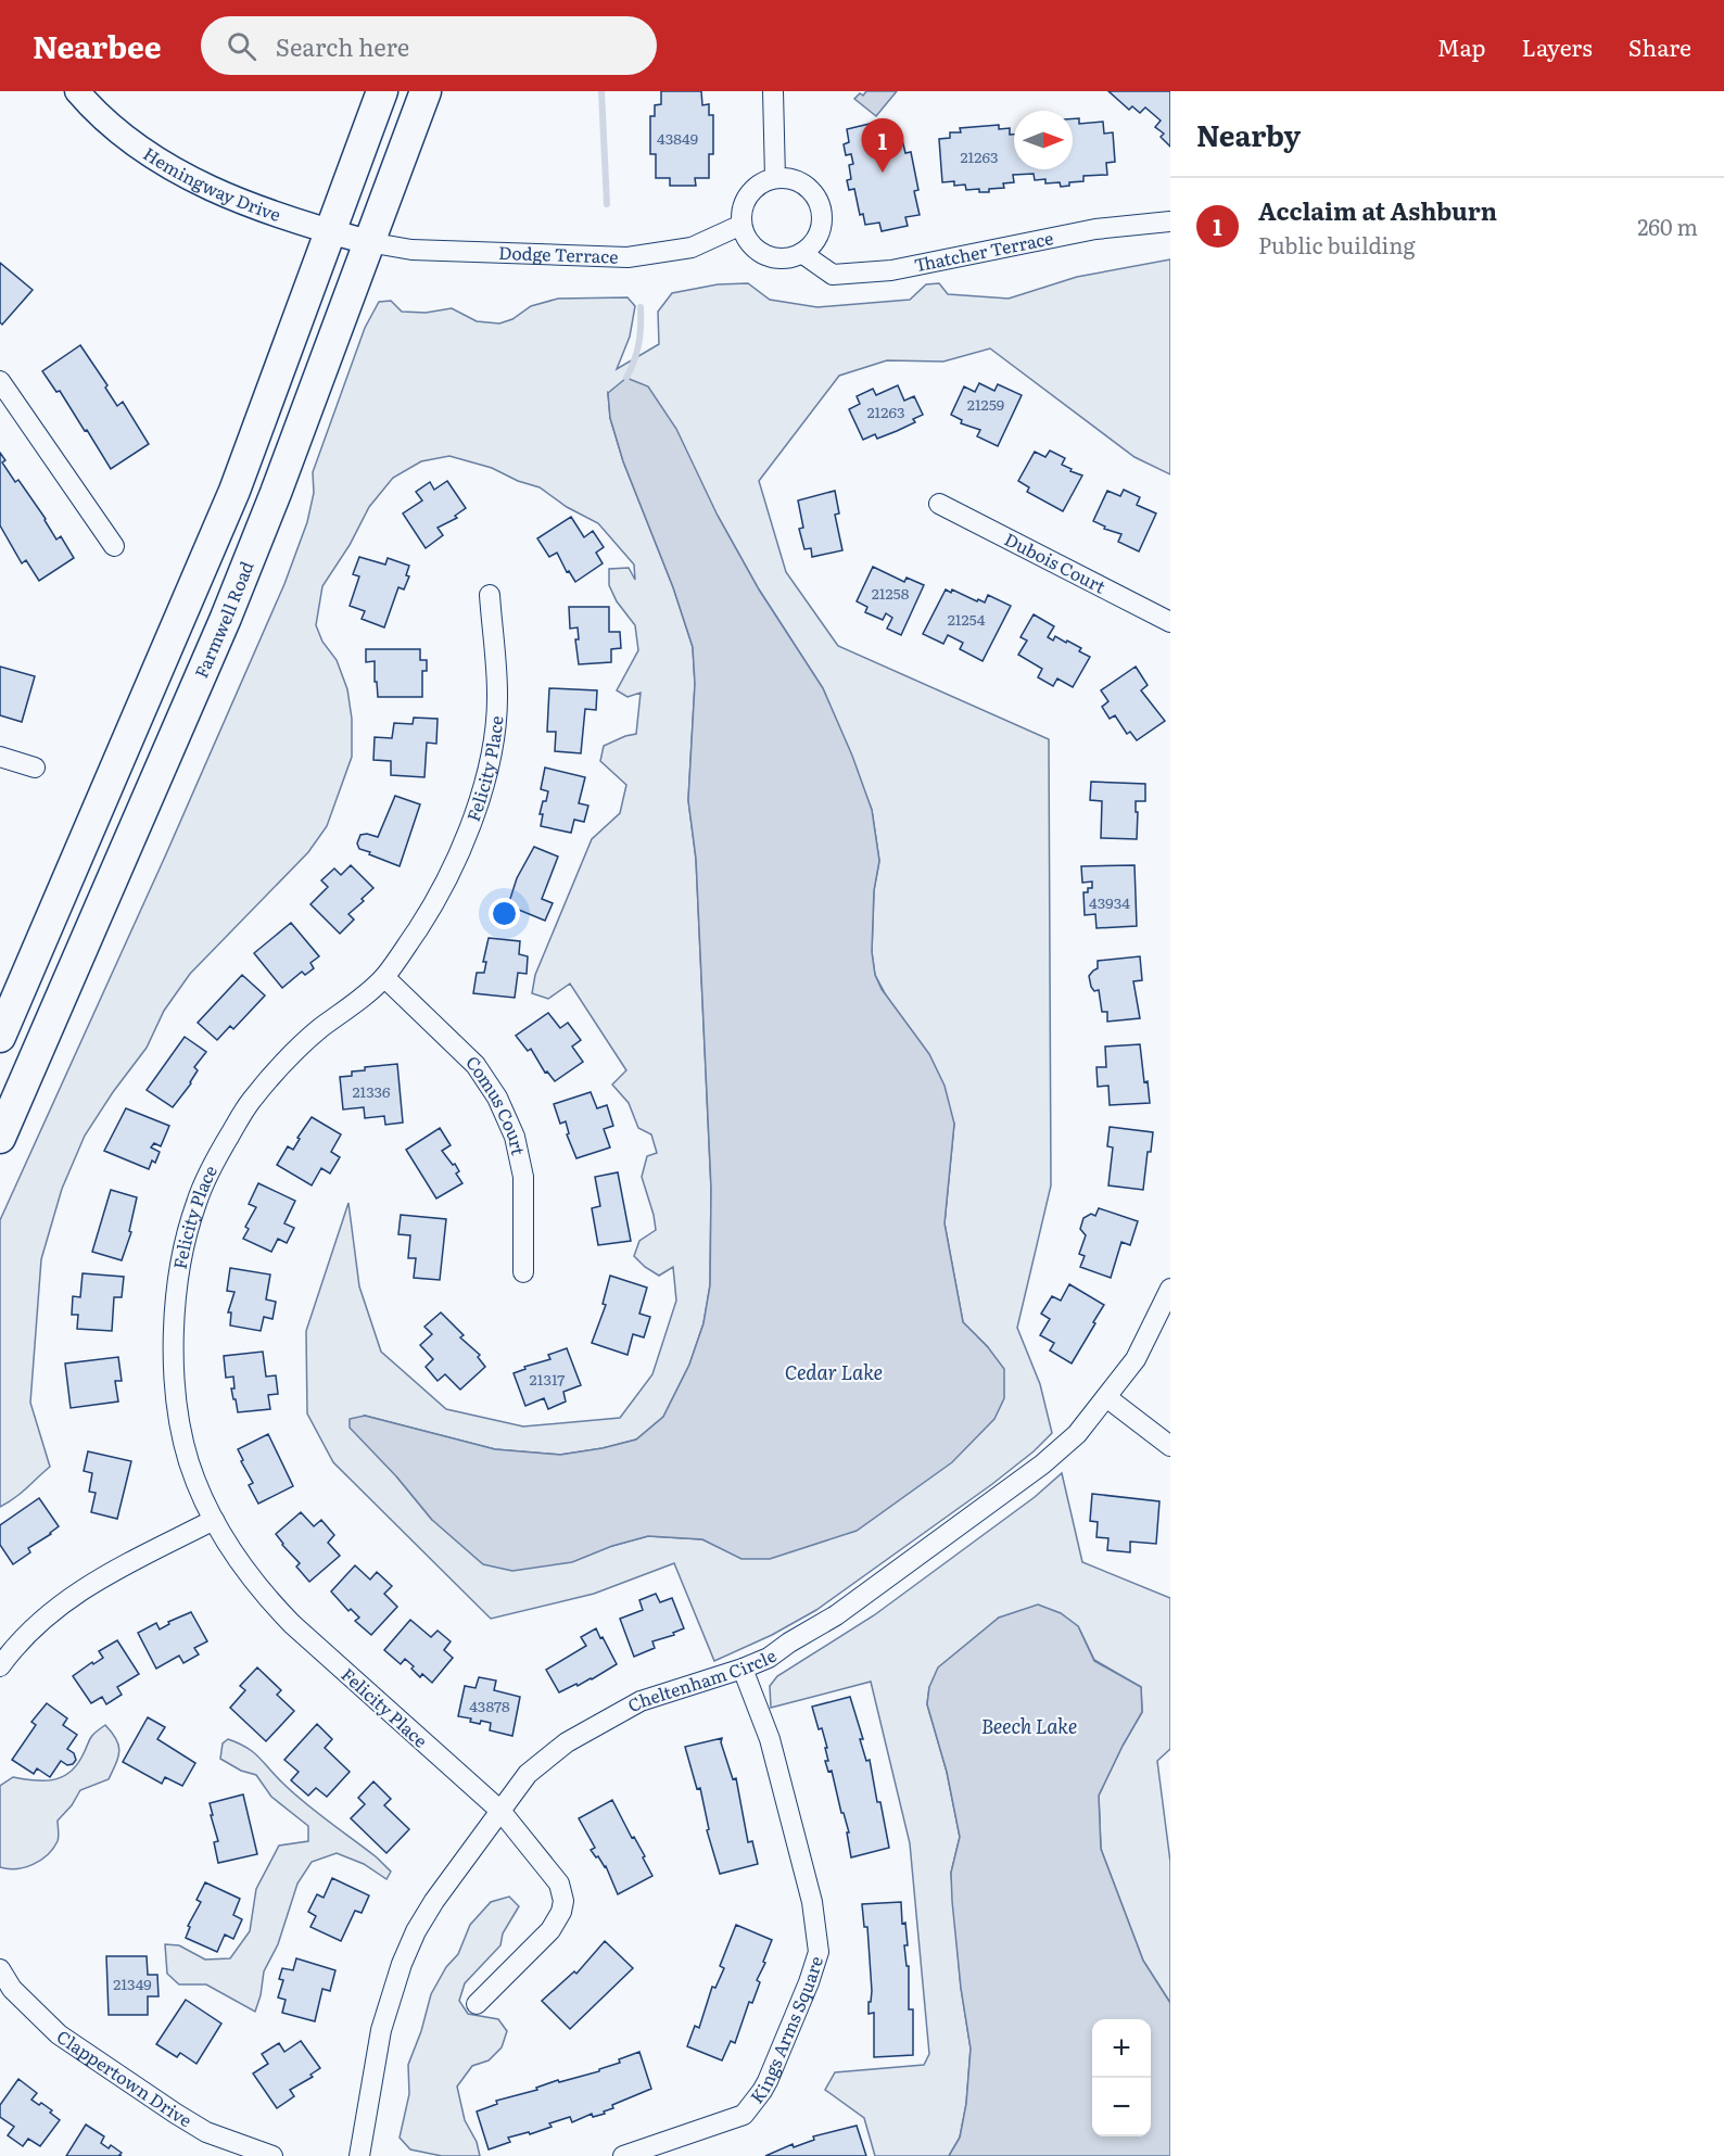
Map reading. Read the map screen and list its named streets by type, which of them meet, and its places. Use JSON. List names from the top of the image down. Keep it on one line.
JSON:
{"streets":{"main road":["Farmwell Road"],"street":["Hemingway Drive","Thatcher Terrace","Dodge Terrace","Dubois Court","Felicity Place","Comus Court","Cheltenham Circle","Kings Arms Square","Clappertown Drive"]},"crossings":[["Hemingway Drive","Dodge Terrace"],["Hemingway Drive","Farmwell Road"],["Thatcher Terrace","Dodge Terrace"],["Dodge Terrace","Farmwell Road"],["Felicity Place","Comus Court"],["Felicity Place","Cheltenham Circle"],["Cheltenham Circle","Kings Arms Square"]],"water":["Cedar Lake","Beech Lake"],"house_numbers":["43849","21263","21259","21263","21258","21254","43934","21336","21317","43878","21349"],"north":"right","page":{"header":"Nearbee","search":"Search here","nav":["Map","Layers","Share"],"heading":"Nearby","pins":"1","list":[{"mark":"1","name":"Acclaim at Ashburn","note":"Public building","value":"260 m"}],"map_buttons":["+","−"]}}
